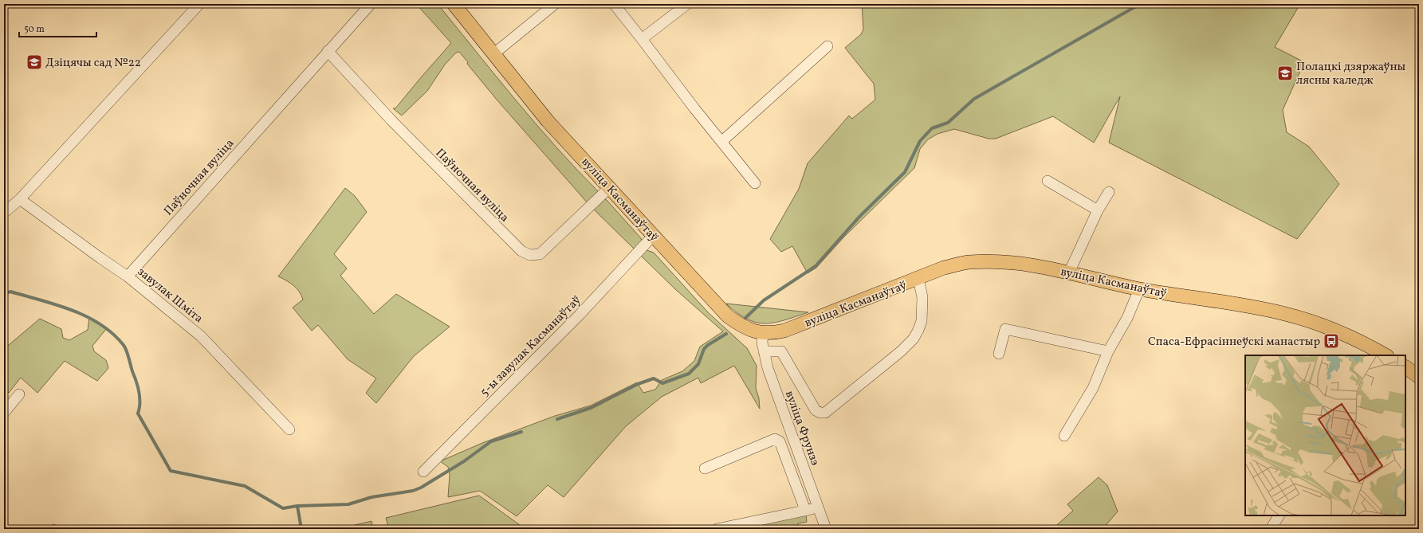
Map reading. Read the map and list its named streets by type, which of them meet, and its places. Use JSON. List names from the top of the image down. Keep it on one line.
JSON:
{"streets":{"main road":["вуліца Касманаўтаў"],"street":["Паўночная вуліца","завулак Шміта","5-ы завулак Касманаўтаў","вуліца Фрунзэ"]},"crossings":[["Паўночная вуліца","вуліца Касманаўтаў"],["Паўночная вуліца","завулак Шміта"],["вуліца Касманаўтаў","5-ы завулак Касманаўтаў"],["вуліца Касманаўтаў","вуліца Фрунзэ"]],"places":{"school or university":["Дзіцячы сад №22","Полацкі дзяржаўны лясны каледж"],"bus stop":["Спаса-Ефрасіннеўскі манастыр"]},"scale_bar":"50 m"}
